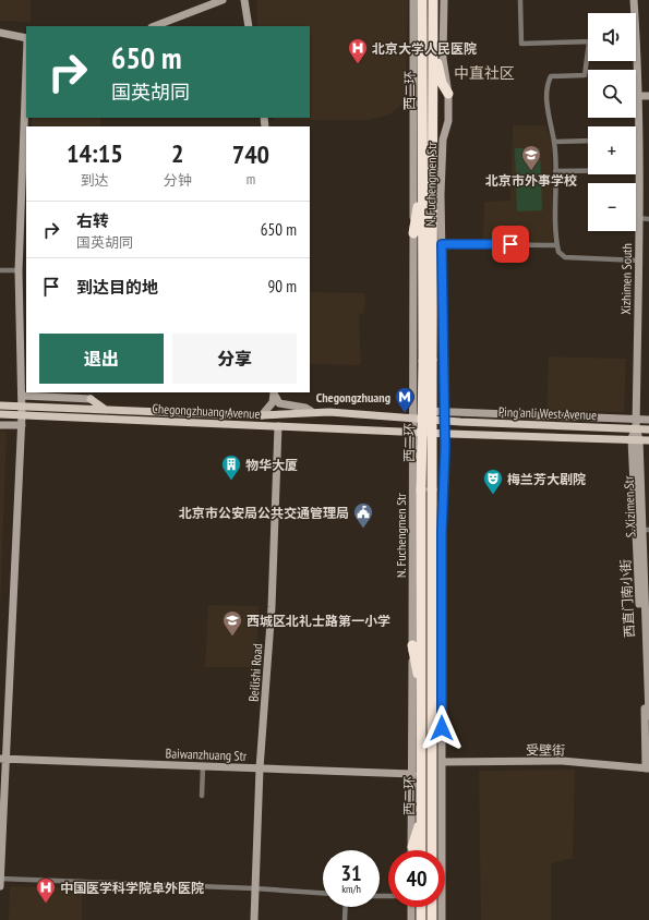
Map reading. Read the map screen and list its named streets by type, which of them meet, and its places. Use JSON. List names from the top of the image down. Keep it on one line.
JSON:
{"streets":{"highway":["西二环"],"main road":["Chegongzhuang Avenue","Ping'anli West Avenue"],"street":["N. Fuchengmen Str","Xizhimen South","S. Xizimen Str","西直门南小街","Beilishi Road","受壁街","Baiwanzhuang Str"]},"crossings":[["N. Fuchengmen Str","Chegongzhuang Avenue"],["N. Fuchengmen Str","Ping'anli West Avenue"],["N. Fuchengmen Str","受壁街"],["N. Fuchengmen Str","Baiwanzhuang Str"],["Xizhimen South","Ping'anli West Avenue"],["Xizhimen South","西直门南小街"],["Chegongzhuang Avenue","Ping'anli West Avenue"],["Chegongzhuang Avenue","Beilishi Road"],["Ping'anli West Avenue","西直门南小街"],["S. Xizimen Str","西直门南小街"],["西直门南小街","受壁街"],["Beilishi Road","Baiwanzhuang Str"]],"districts":["中直社区"],"places":{"hospital":["北京大学人民医院","中国医学科学院阜外医院"],"school or university":["北京市外事学校","西城区北礼士路第一小学"],"metro station":["Chegongzhuang"],"building":["物华大厦"],"theatre":["梅兰芳大剧院"],"public building":["北京市公安局公共交通管理局"]},"page":{"map_buttons":["+","−"],"turn":["650 m","国英胡同"],"eta":["14:15","到达","2","分钟","740","m"],"list":[{"name":"右转","note":"国英胡同","value":"650 m"},{"name":"到达目的地","value":"90 m"}],"buttons":["退出","分享"],"speed":"31 km/h","limit":"40"}}
